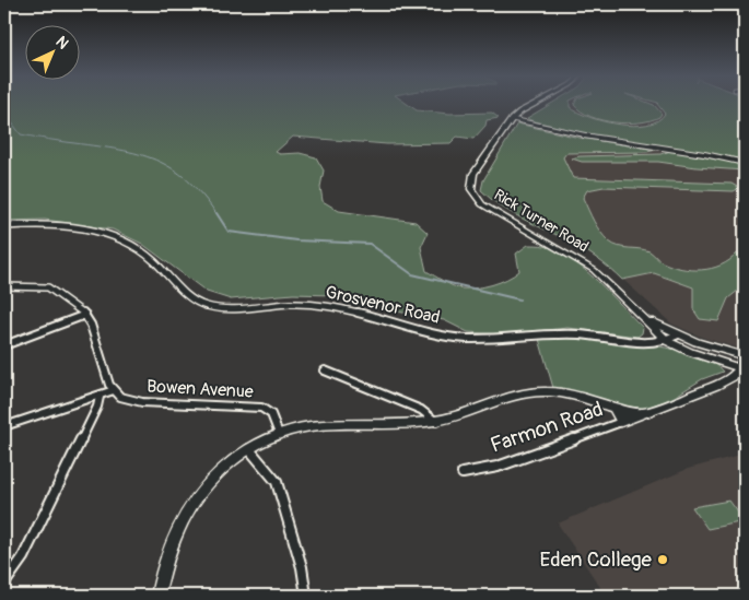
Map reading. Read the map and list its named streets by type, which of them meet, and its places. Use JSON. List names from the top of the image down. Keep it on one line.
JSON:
{"streets":{"main road":["Rick Turner Road","Farmon Road"],"street":["Grosvenor Road","Bowen Avenue"]},"crossings":[["Rick Turner Road","Grosvenor Road"],["Rick Turner Road","Farmon Road"]],"places":["Eden College"],"north":"top right"}
